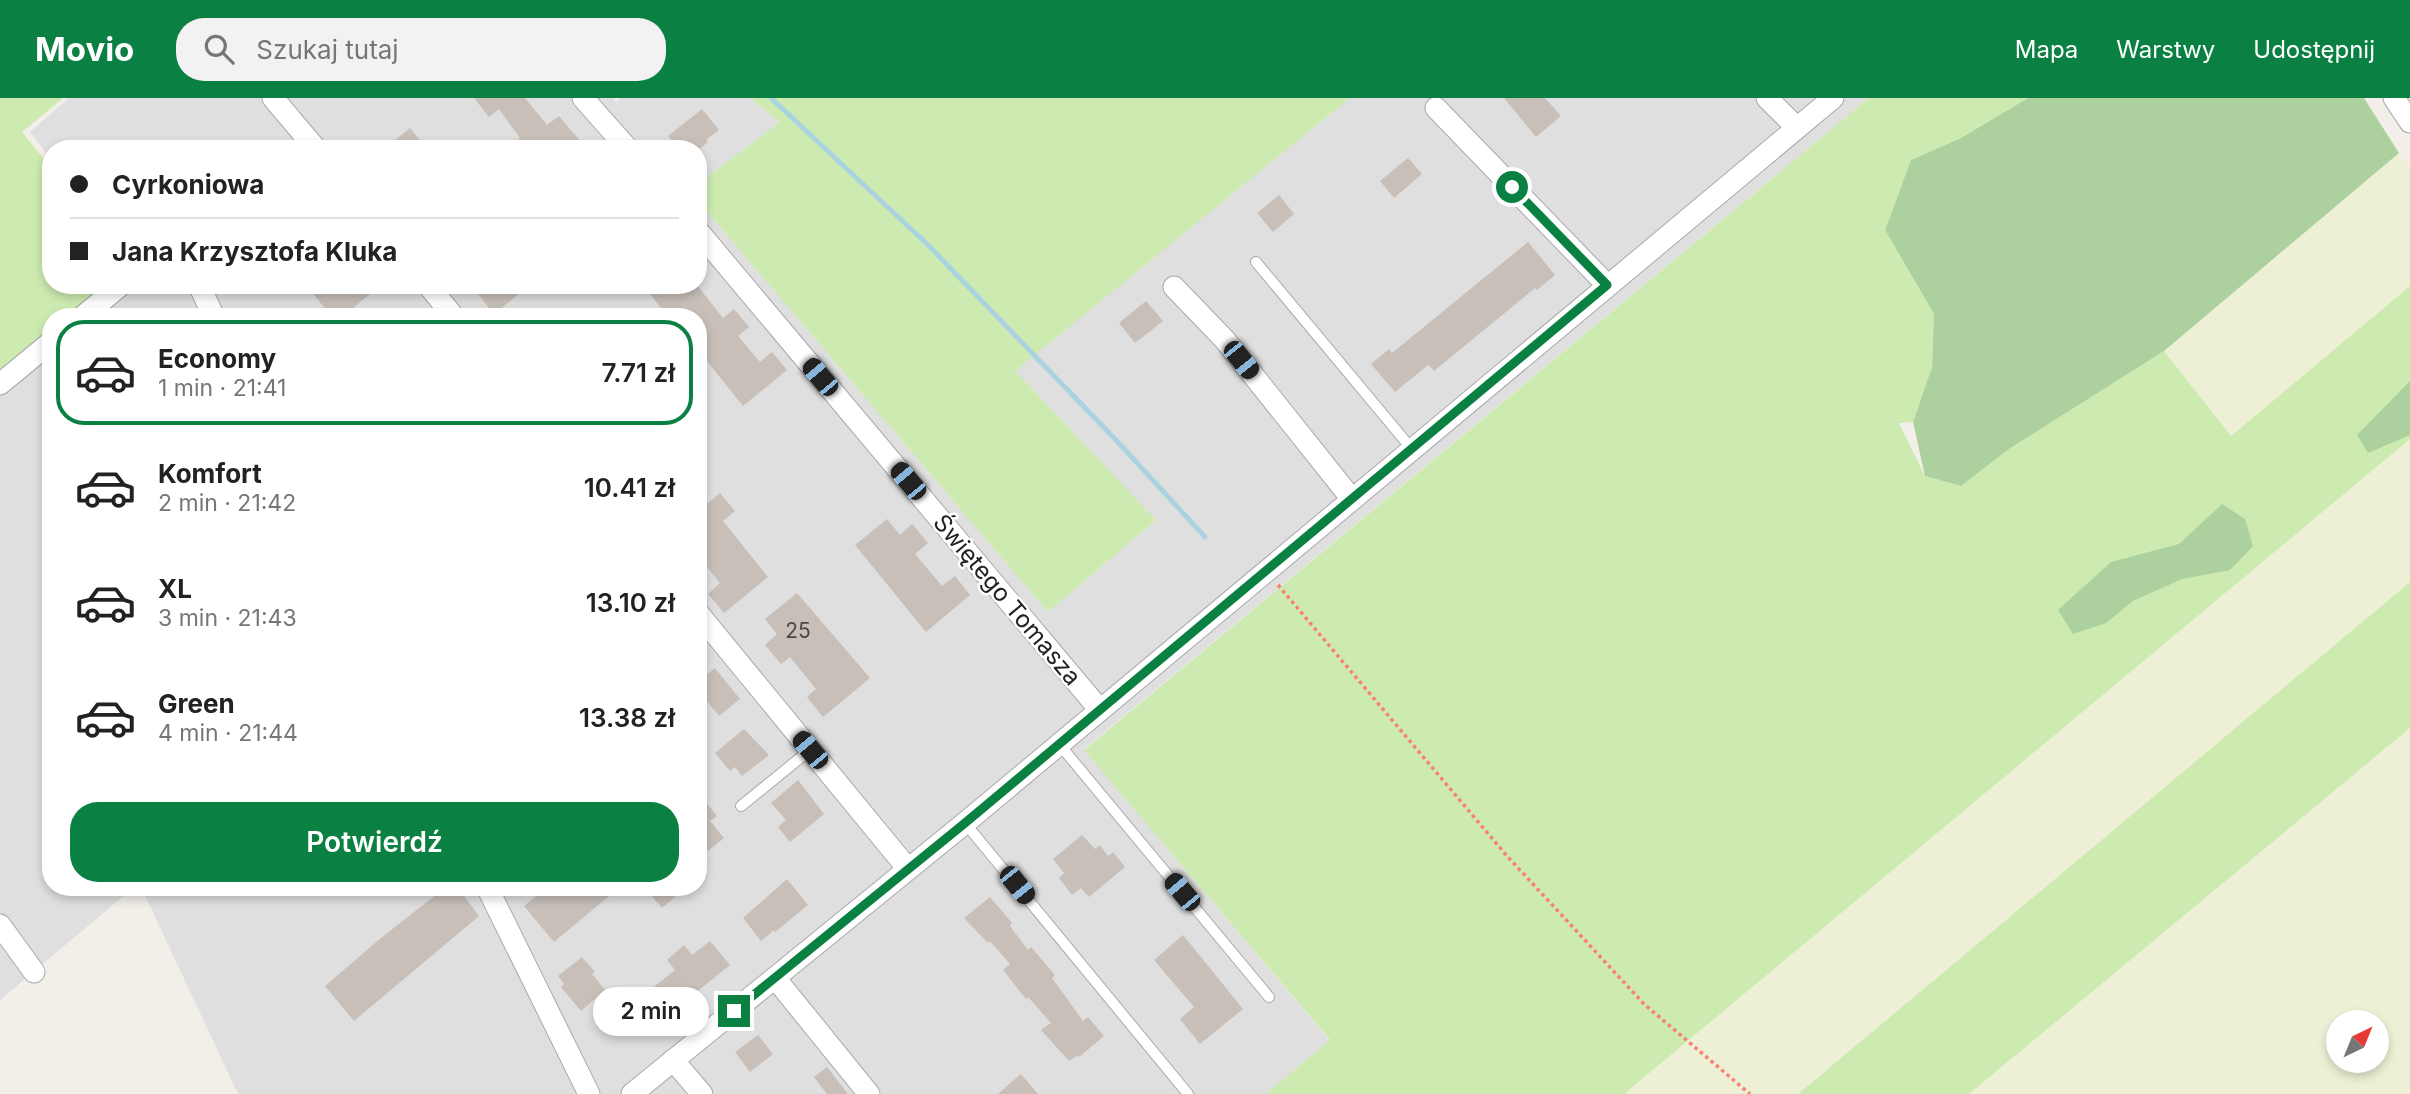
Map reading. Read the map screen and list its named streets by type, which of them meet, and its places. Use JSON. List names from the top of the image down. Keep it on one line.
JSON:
{"streets":{"street":["Świętego Tomasza"]},"house_numbers":["25"],"north":"top right","page":{"header":"Movio","search":"Szukaj tutaj","nav":["Mapa","Warstwy","Udostępnij"],"banner":["Cyrkoniowa","Jana Krzysztofa Kluka"],"list":[{"name":"Economy","note":"1 min · 21:41","value":"7.71 zł"},{"name":"Komfort","note":"2 min · 21:42","value":"10.41 zł"},{"name":"XL","note":"3 min · 21:43","value":"13.10 zł"},{"name":"Green","note":"4 min · 21:44","value":"13.38 zł"}],"buttons":"Potwierdź","bubble":"2 min"}}
